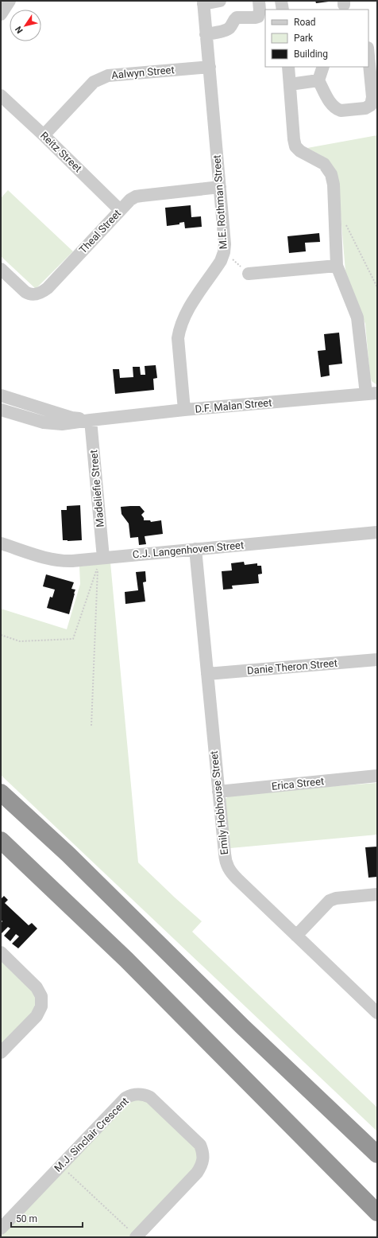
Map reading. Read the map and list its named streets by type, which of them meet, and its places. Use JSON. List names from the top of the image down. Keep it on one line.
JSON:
{"streets":{"street":["Aalwyn Street","Reitz Street","M.E. Rothman Street","Theal Street","D.F. Malan Street","Madeliefie Street","C.J. Langenhoven Street","Danie Theron Street","Erica Street","Emily Hobhouse Street","M.J. Sinclair Crescent"]},"crossings":[["Aalwyn Street","Reitz Street"],["Aalwyn Street","M.E. Rothman Street"],["Reitz Street","Theal Street"],["M.E. Rothman Street","Theal Street"],["M.E. Rothman Street","D.F. Malan Street"],["D.F. Malan Street","Madeliefie Street"],["Madeliefie Street","C.J. Langenhoven Street"],["C.J. Langenhoven Street","Emily Hobhouse Street"],["Danie Theron Street","Emily Hobhouse Street"],["Erica Street","Emily Hobhouse Street"]],"legend":["Road","Park","Building"],"scale_bar":"50 m","north":"bottom left"}
